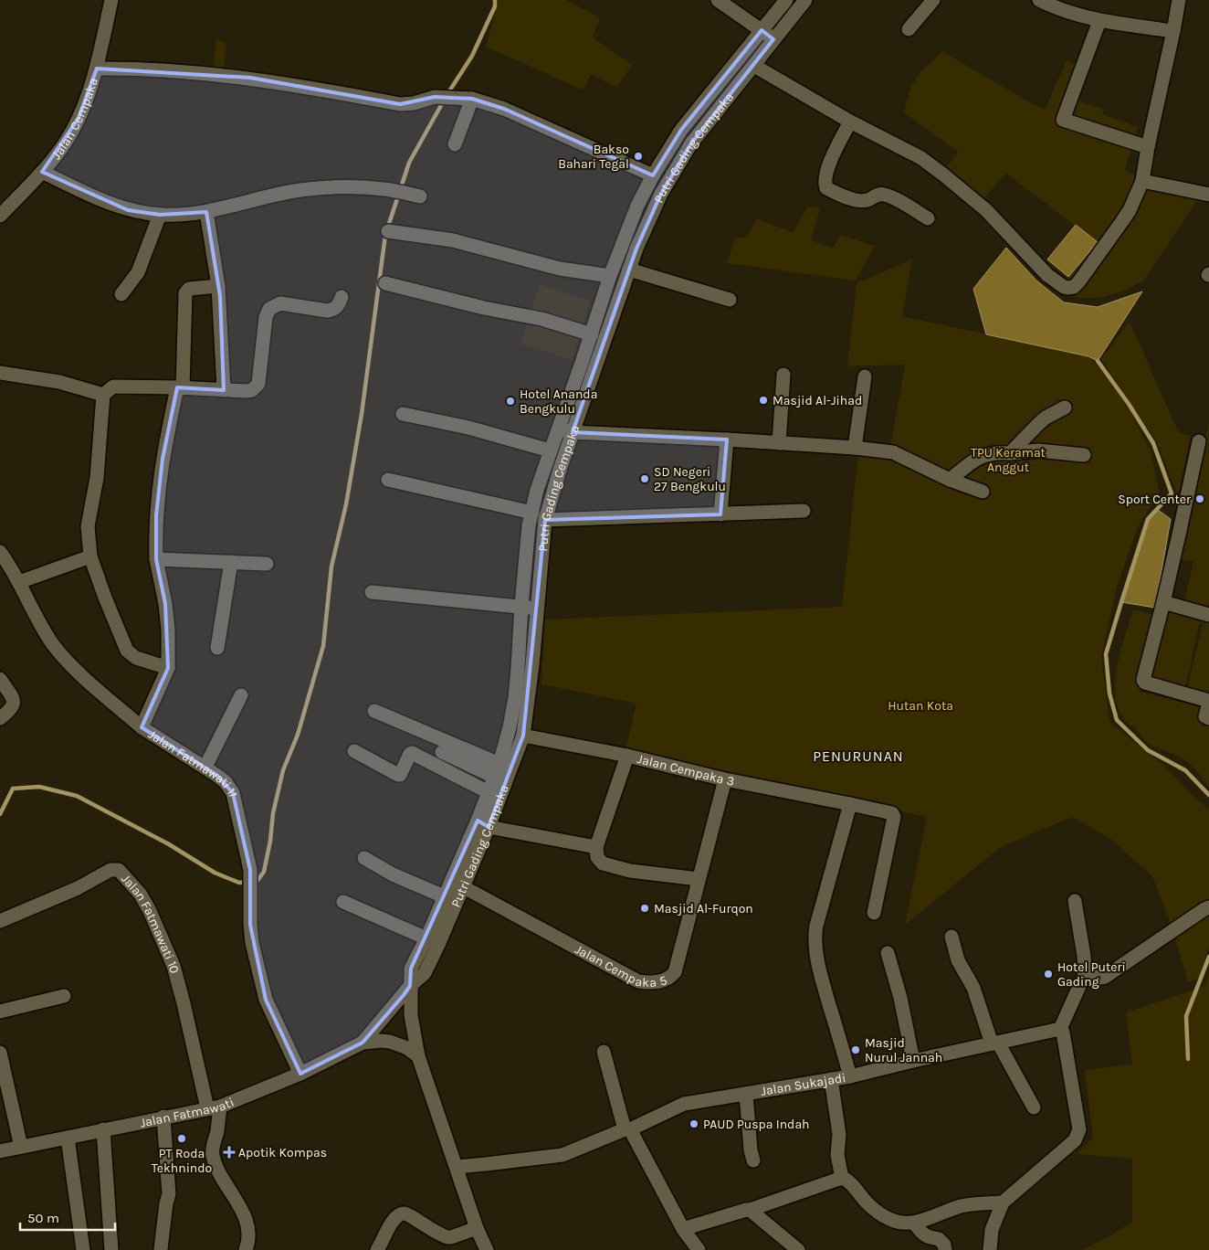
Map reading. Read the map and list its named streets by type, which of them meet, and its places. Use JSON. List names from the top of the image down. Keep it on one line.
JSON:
{"streets":{"street":["Jalan Cempaka","Putri Gading Cempaka","Jalan Fatmawati 11","Jalan Cempaka 3","Jalan Fatmawati 10","Jalan Cempaka 5","Jalan Sukajadi","Jalan Fatmawati"]},"crossings":[["Putri Gading Cempaka","Jalan Cempaka 3"],["Putri Gading Cempaka","Jalan Cempaka 5"],["Putri Gading Cempaka","Jalan Sukajadi"],["Putri Gading Cempaka","Jalan Fatmawati"],["Jalan Fatmawati 11","Jalan Fatmawati"],["Jalan Cempaka 3","Jalan Cempaka 5"],["Jalan Fatmawati 10","Jalan Fatmawati"]],"districts":["PENURUNAN"],"parks":["TPU Keramat Anggut","Hutan Kota"],"places":{"other":["Bakso Bahari Tegal","Masjid Al-Jihad","Hotel Ananda Bengkulu","SD Negeri 27 Bengkulu","Sport Center","Masjid Al-Furqon","Hotel Puteri Gading","Masjid Nurul Jannah","PAUD Puspa Indah","PT Roda Tekhnindo"],"health":["Apotik Kompas"]},"scale_bar":"50 m"}
